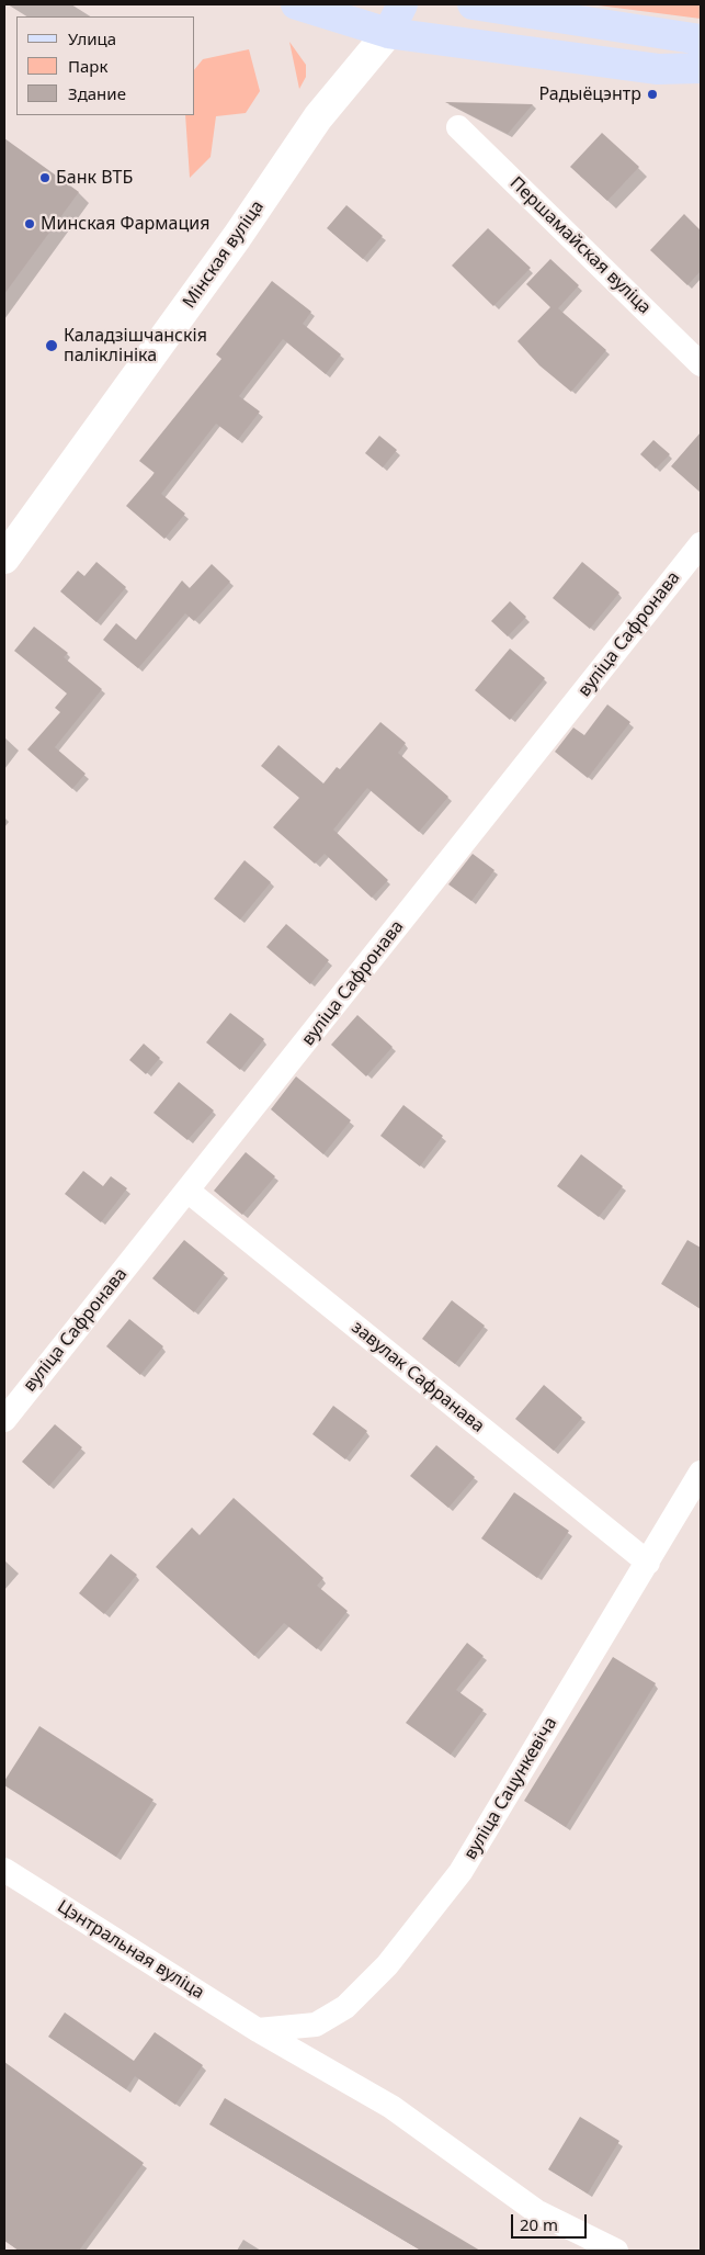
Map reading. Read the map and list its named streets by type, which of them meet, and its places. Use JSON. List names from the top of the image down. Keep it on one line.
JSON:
{"streets":{"main road":["Мінская вуліца"],"street":["Першамайская вуліца","вуліца Сафронава","завулак Сафранава","вуліца Сацункевіча","Цэнтральная вуліца"]},"crossings":[["вуліца Сафронава","завулак Сафранава"],["завулак Сафранава","вуліца Сацункевіча"],["вуліца Сацункевіча","Цэнтральная вуліца"]],"places":["Радыёцэнтр","Банк ВТБ","Минская Фармация","Каладзішчанскія паліклініка"],"legend":["Улица","Парк","Здание"],"scale_bar":"20 m"}
